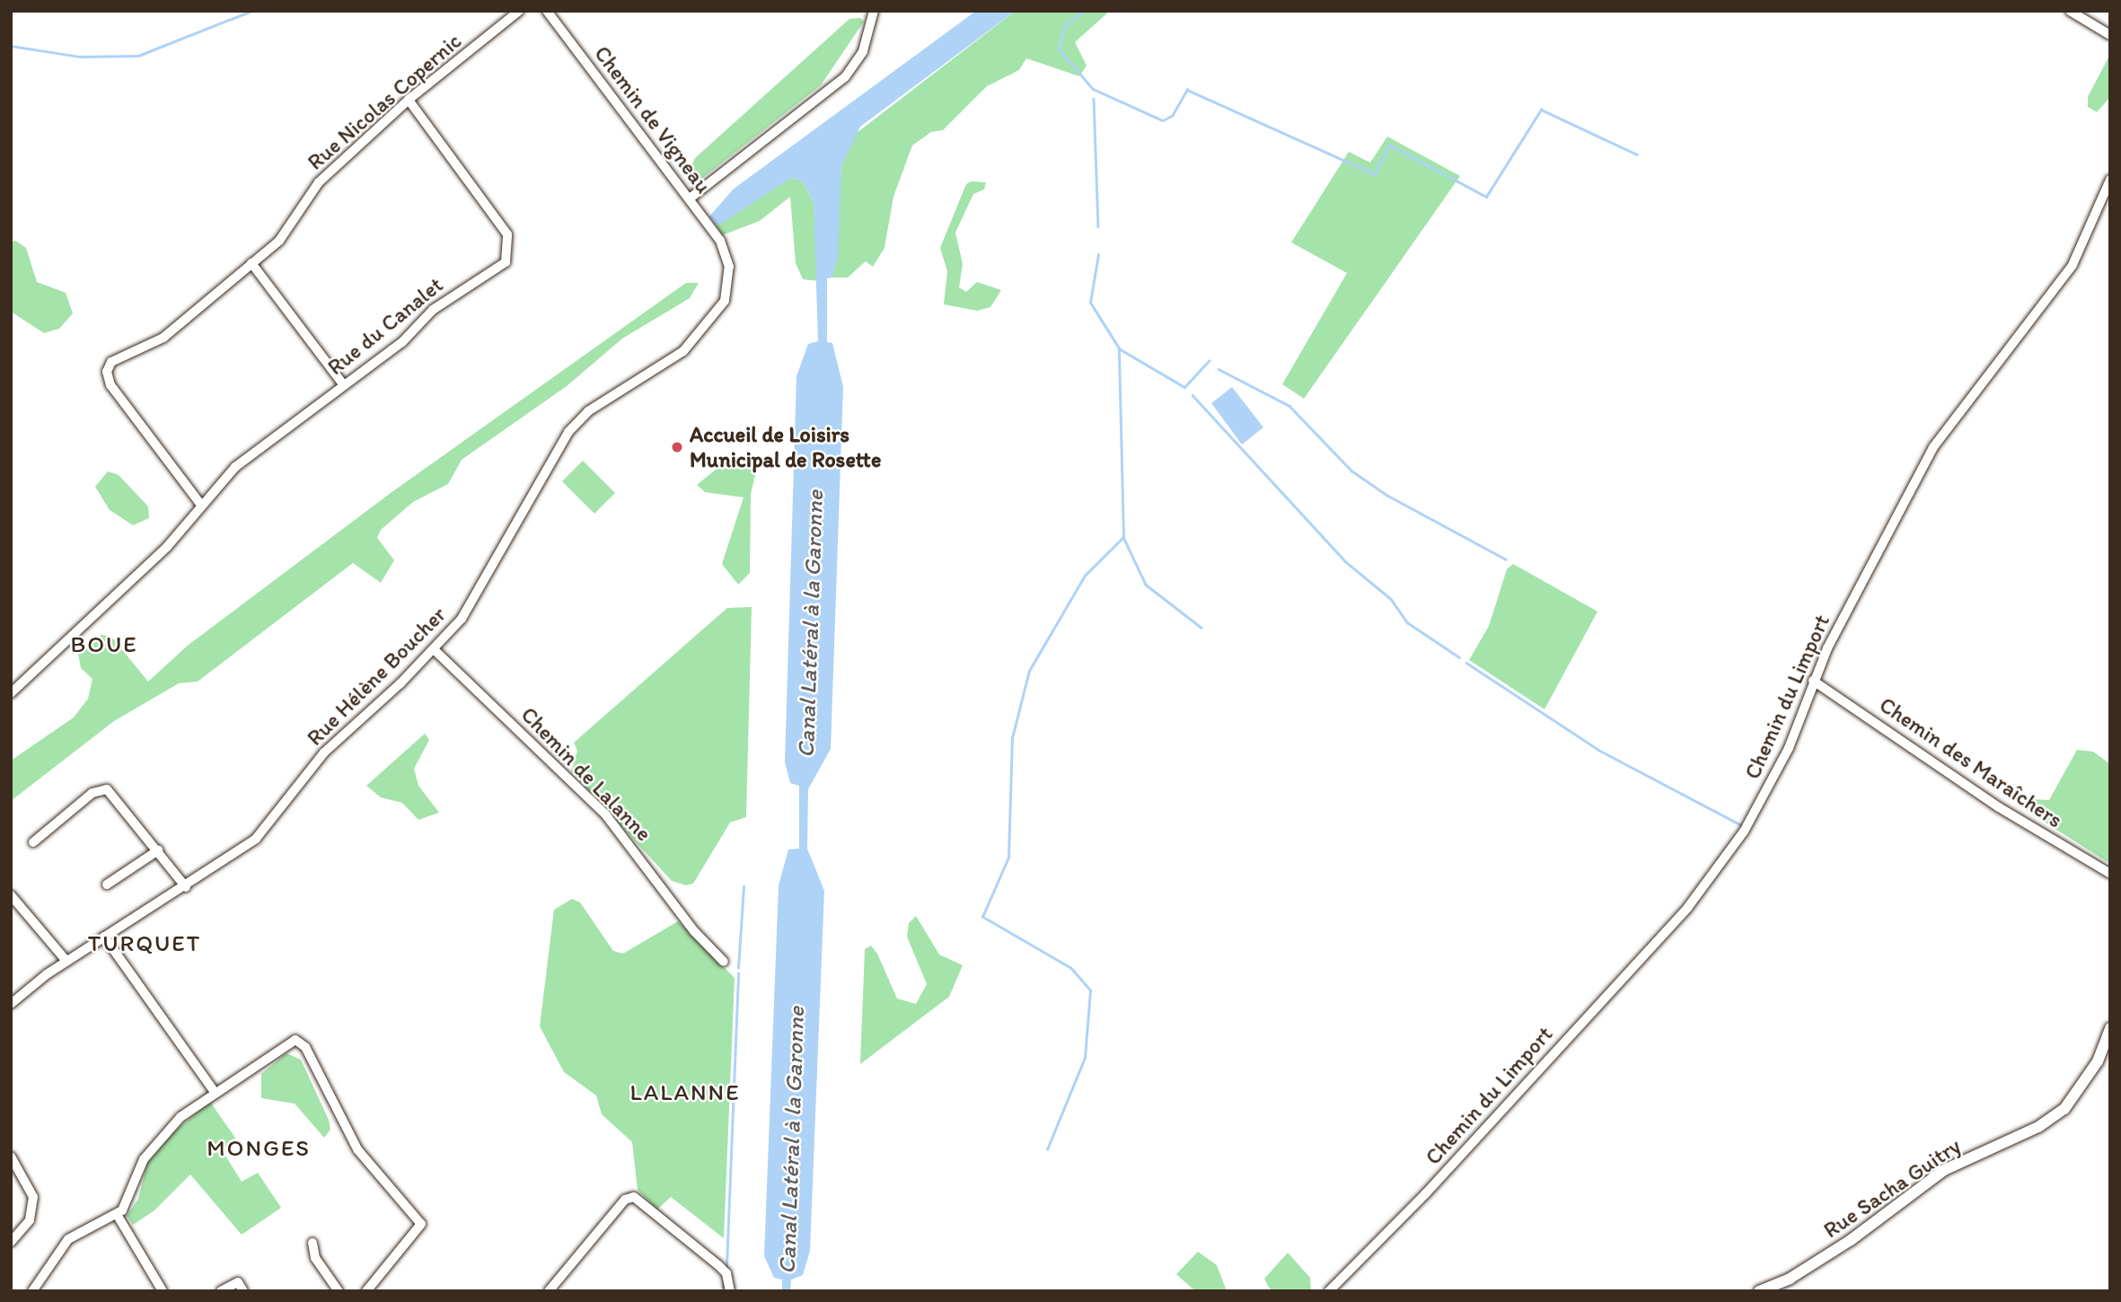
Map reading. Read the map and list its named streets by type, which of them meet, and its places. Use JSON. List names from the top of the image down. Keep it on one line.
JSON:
{"streets":{"street":["Rue Nicolas Copernic","Chemin de Vigneau","Rue du Canalet","Rue Hélène Boucher","Chemin du Limport","Chemin des Maraîchers","Chemin de Lalanne","Rue Sacha Guitry"]},"crossings":[["Rue Nicolas Copernic","Rue du Canalet"],["Chemin de Vigneau","Rue Hélène Boucher"],["Rue Hélène Boucher","Chemin de Lalanne"],["Chemin du Limport","Chemin des Maraîchers"]],"districts":["BOUE","TURQUET","LALANNE","MONGES"],"water":["Canal Latéral à la Garonne"],"places":["Accueil de Loisirs Municipal de Rosette"]}
